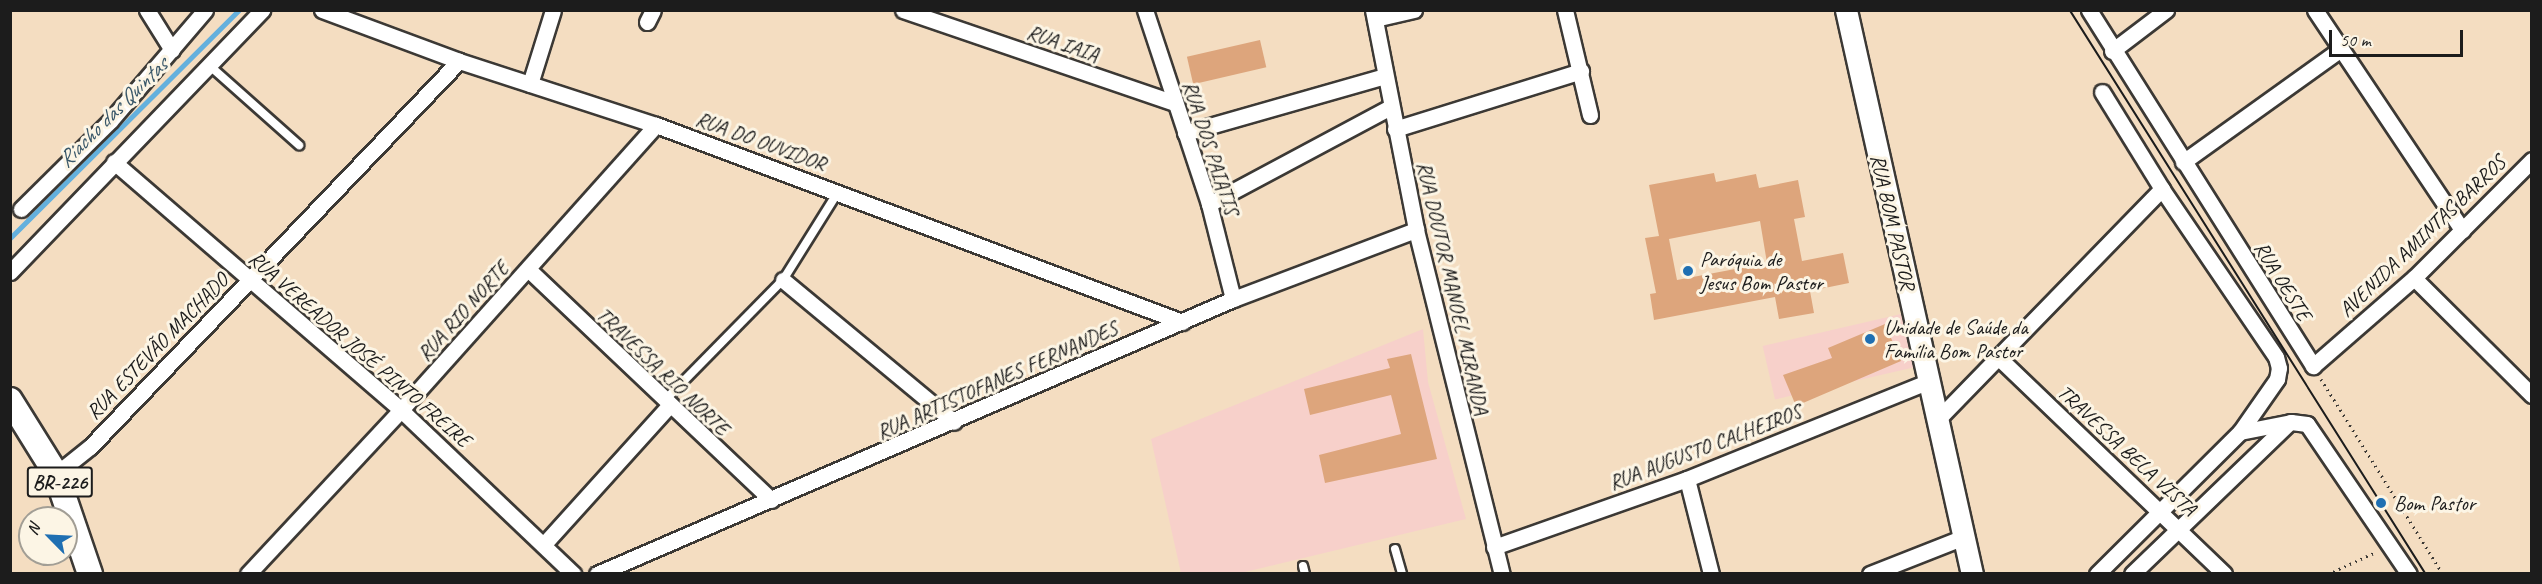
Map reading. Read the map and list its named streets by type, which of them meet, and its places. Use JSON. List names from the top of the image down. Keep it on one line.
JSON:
{"streets":{"main road":["RUA BOM PASTOR","BR-226"],"street":["RUA IAIA","RUA DO OUVIDOR","RUA DOS PAIATIS","AVENIDA AMINTAS BARROS","RUA OESTE","RUA DOUTOR MANOEL MIRANDA","RUA RIO NORTE","RUA ESTEVÃO MACHADO","RUA VEREADOR JOSÉ PINTO FREIRE","TRAVESSA RIO NORTE","RUA ARTISTOFANES FERNANDES","RUA AUGUSTO CALHEIROS","TRAVESSA BELA VISTA"]},"crossings":[["RUA IAIA","RUA DOS PAIATIS"],["RUA DO OUVIDOR","RUA RIO NORTE"],["RUA DO OUVIDOR","RUA ESTEVÃO MACHADO"],["RUA DO OUVIDOR","RUA ARTISTOFANES FERNANDES"],["RUA DOS PAIATIS","RUA ARTISTOFANES FERNANDES"],["RUA BOM PASTOR","RUA AUGUSTO CALHEIROS"],["AVENIDA AMINTAS BARROS","RUA OESTE"],["RUA DOUTOR MANOEL MIRANDA","RUA ARTISTOFANES FERNANDES"],["RUA DOUTOR MANOEL MIRANDA","RUA AUGUSTO CALHEIROS"],["RUA RIO NORTE","RUA VEREADOR JOSÉ PINTO FREIRE"],["RUA RIO NORTE","TRAVESSA RIO NORTE"],["RUA ESTEVÃO MACHADO","RUA VEREADOR JOSÉ PINTO FREIRE"],["RUA ESTEVÃO MACHADO","BR-226"],["TRAVESSA RIO NORTE","RUA ARTISTOFANES FERNANDES"]],"water":["Riacho das Quintas"],"places":["Paróquia de Jesus Bom Pastor","Unidade de Saúde da Família Bom Pastor","Bom Pastor"],"scale_bar":"50 m","north":"top left"}
